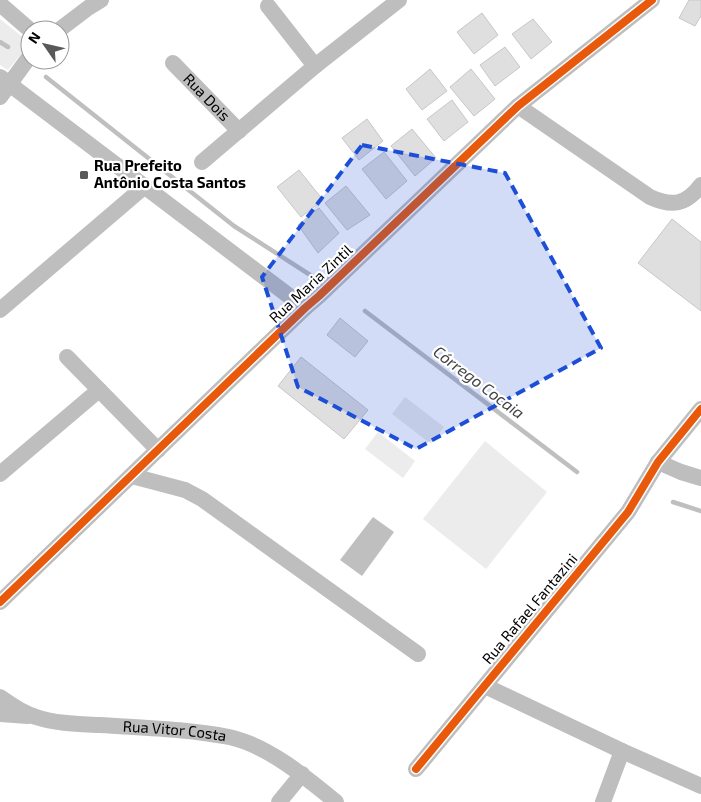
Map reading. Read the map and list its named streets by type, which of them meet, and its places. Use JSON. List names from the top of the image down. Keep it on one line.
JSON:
{"streets":{"street":["Rua Dois","Rua Maria Zintil","Rua Rafael Fantazini","Rua Vitor Costa"]},"water":["Córrego Cocaia"],"places":{"transit":["Rua Prefeito Antônio Costa Santos"]},"north":"top left"}
